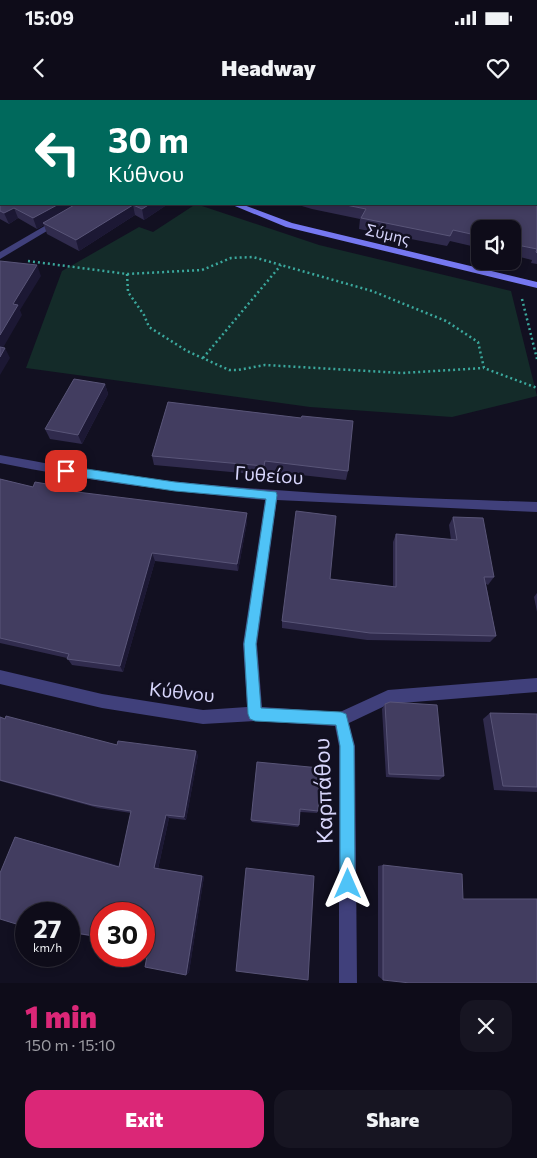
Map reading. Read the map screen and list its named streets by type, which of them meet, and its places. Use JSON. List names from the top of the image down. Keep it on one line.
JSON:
{"streets":{"street":["Σύμης","Γυθείου","Κύθνου","Καρπάθου"]},"crossings":[["Κύθνου","Καρπάθου"]],"page":{"status":"15:09","header":"Headway","turn":["30 m","Κύθνου"],"speed":"27 km/h","limit":"30","heading":["1 min","150 m · 15:10"],"buttons":["Exit","Share"]}}
